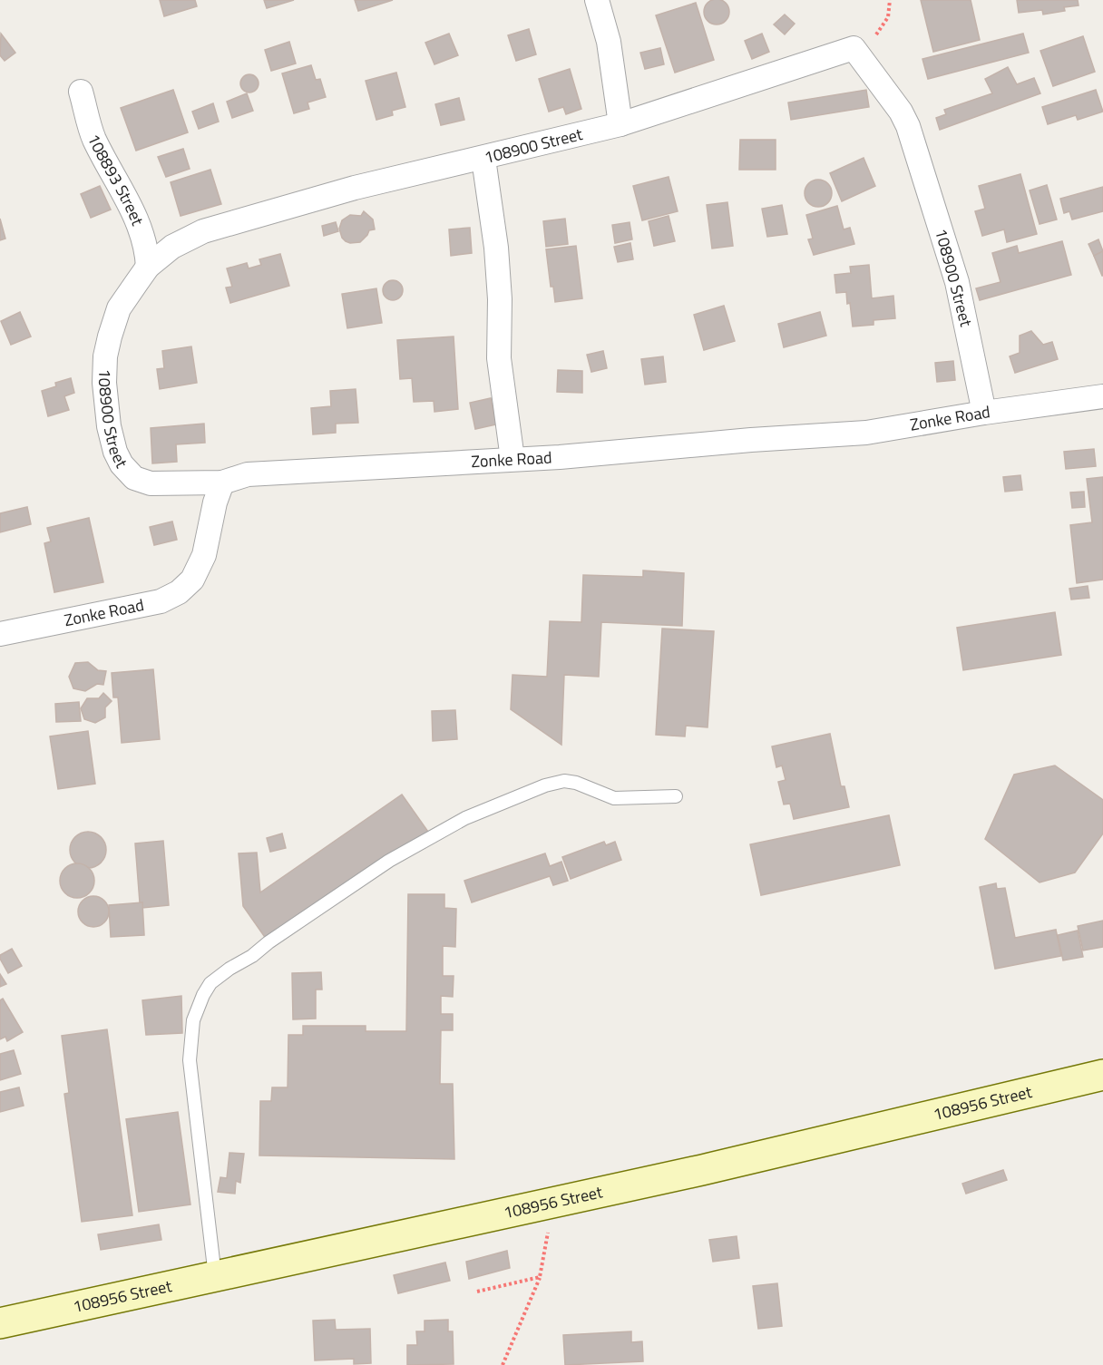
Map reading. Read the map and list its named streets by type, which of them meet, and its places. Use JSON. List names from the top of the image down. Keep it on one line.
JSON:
{"streets":{"street":["108900 Street","108893 Street","Zonke Road","108956 Street"]},"crossings":[["108900 Street","108893 Street"],["108900 Street","Zonke Road"]]}
